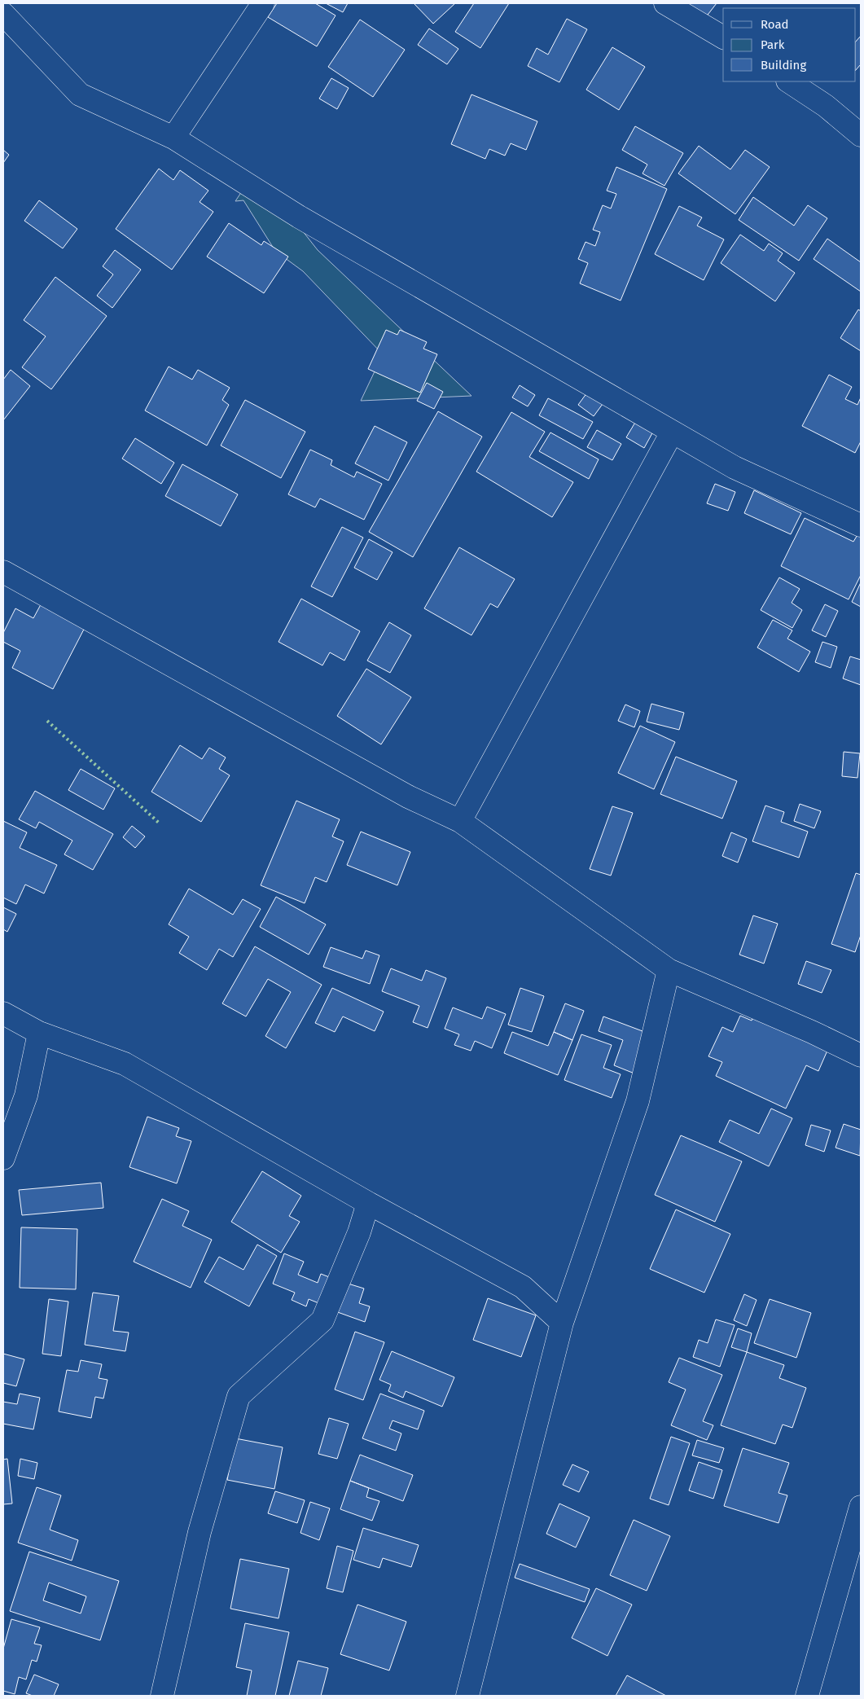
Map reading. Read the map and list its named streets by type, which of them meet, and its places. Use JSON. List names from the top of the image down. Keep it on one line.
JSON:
{"legend":["Road","Park","Building"]}
